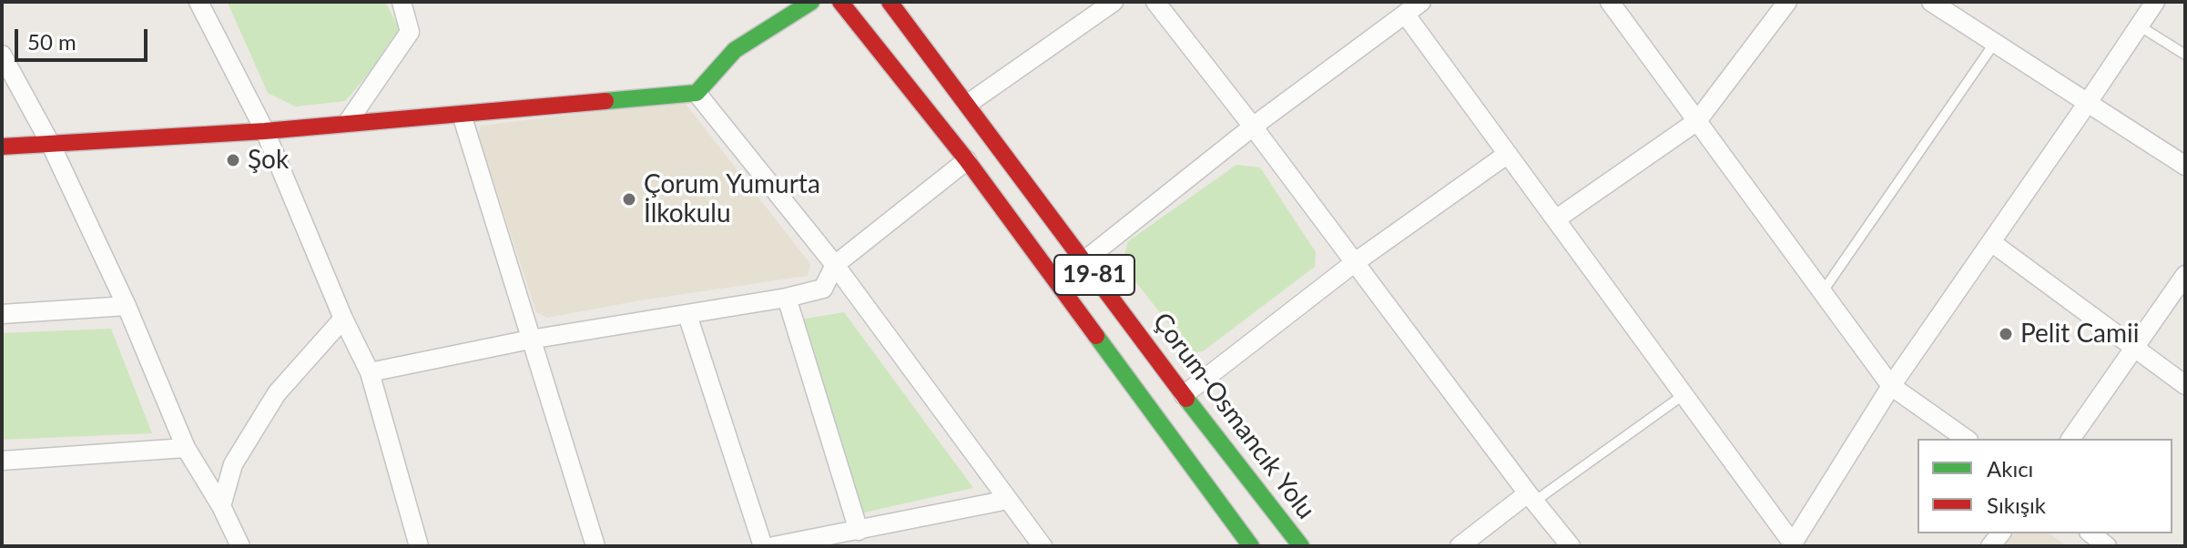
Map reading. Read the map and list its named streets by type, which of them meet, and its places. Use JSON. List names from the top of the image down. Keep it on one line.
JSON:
{"streets":{"main road":["19-81","Çorum-Osmancık Yolu"]},"places":["Şok","Çorum Yumurta İlkokulu","Pelit Camii"],"legend":["Akıcı","Sıkışık"],"scale_bar":"50 m"}
